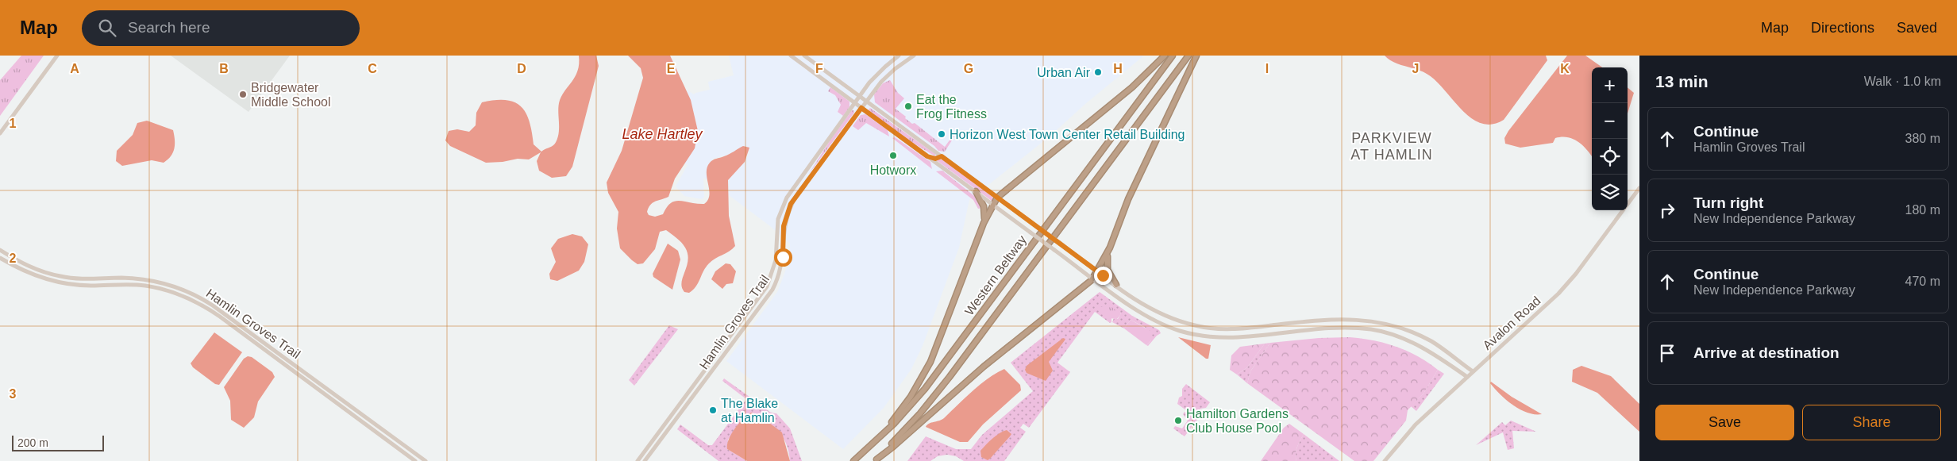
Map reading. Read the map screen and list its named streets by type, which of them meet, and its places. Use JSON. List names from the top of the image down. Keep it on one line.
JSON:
{"streets":{"highway":["Western Beltway"],"street":["Hamlin Groves Trail","Avalon Road"]},"districts":["PARKVIEW AT HAMLIN"],"water":["Lake Hartley"],"places":["Urban Air","Bridgewater Middle School","Eat the Frog Fitness","Horizon West Town Center Retail Building","Hotworx","The Blake at Hamlin","Hamilton Gardens Club House Pool"],"scale_bar":"200 m","page":{"header":"Map","search":"Search here","nav":["Map","Directions","Saved"],"heading":["13 min","Walk · 1.0 km"],"map_buttons":["+","−"],"list":[["Continue","Hamlin Groves Trail","380 m"],["Turn right","New Independence Parkway","180 m"],["Continue","New Independence Parkway","470 m"],"Arrive at destination"],"buttons":["Save","Share"],"scale":"200 m"},"grid":{"columns":["A","B","C","D","E","F","G","H","I","J","K"],"rows":["1","2","3"]}}
